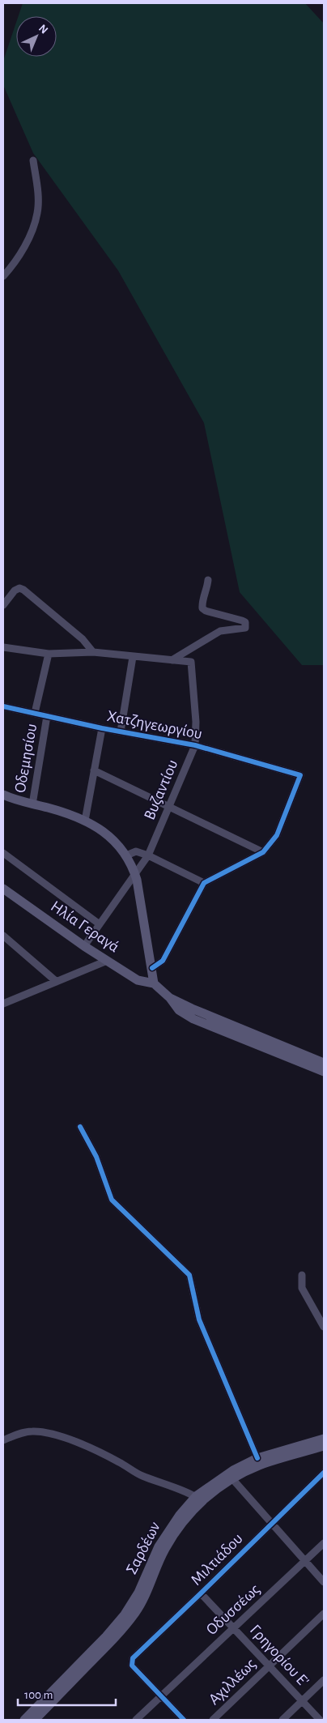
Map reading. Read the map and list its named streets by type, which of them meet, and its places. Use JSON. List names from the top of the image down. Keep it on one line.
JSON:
{"streets":{"street":["Χατζηγεωργίου","Οδεμησίου","Βυζαντίου","Ηλία Γεραγά","Σαρδέων","Μιλτιάδου","Οδυσσέως","Γρηγορίου Ε'","Αχιλλέως"]},"crossings":[["Χατζηγεωργίου","Οδεμησίου"],["Χατζηγεωργίου","Βυζαντίου"],["Βυζαντίου","Ηλία Γεραγά"],["Μιλτιάδου","Οδυσσέως"],["Μιλτιάδου","Γρηγορίου Ε'"],["Οδυσσέως","Γρηγορίου Ε'"],["Γρηγορίου Ε'","Αχιλλέως"]],"scale_bar":"100 m","north":"top right"}
